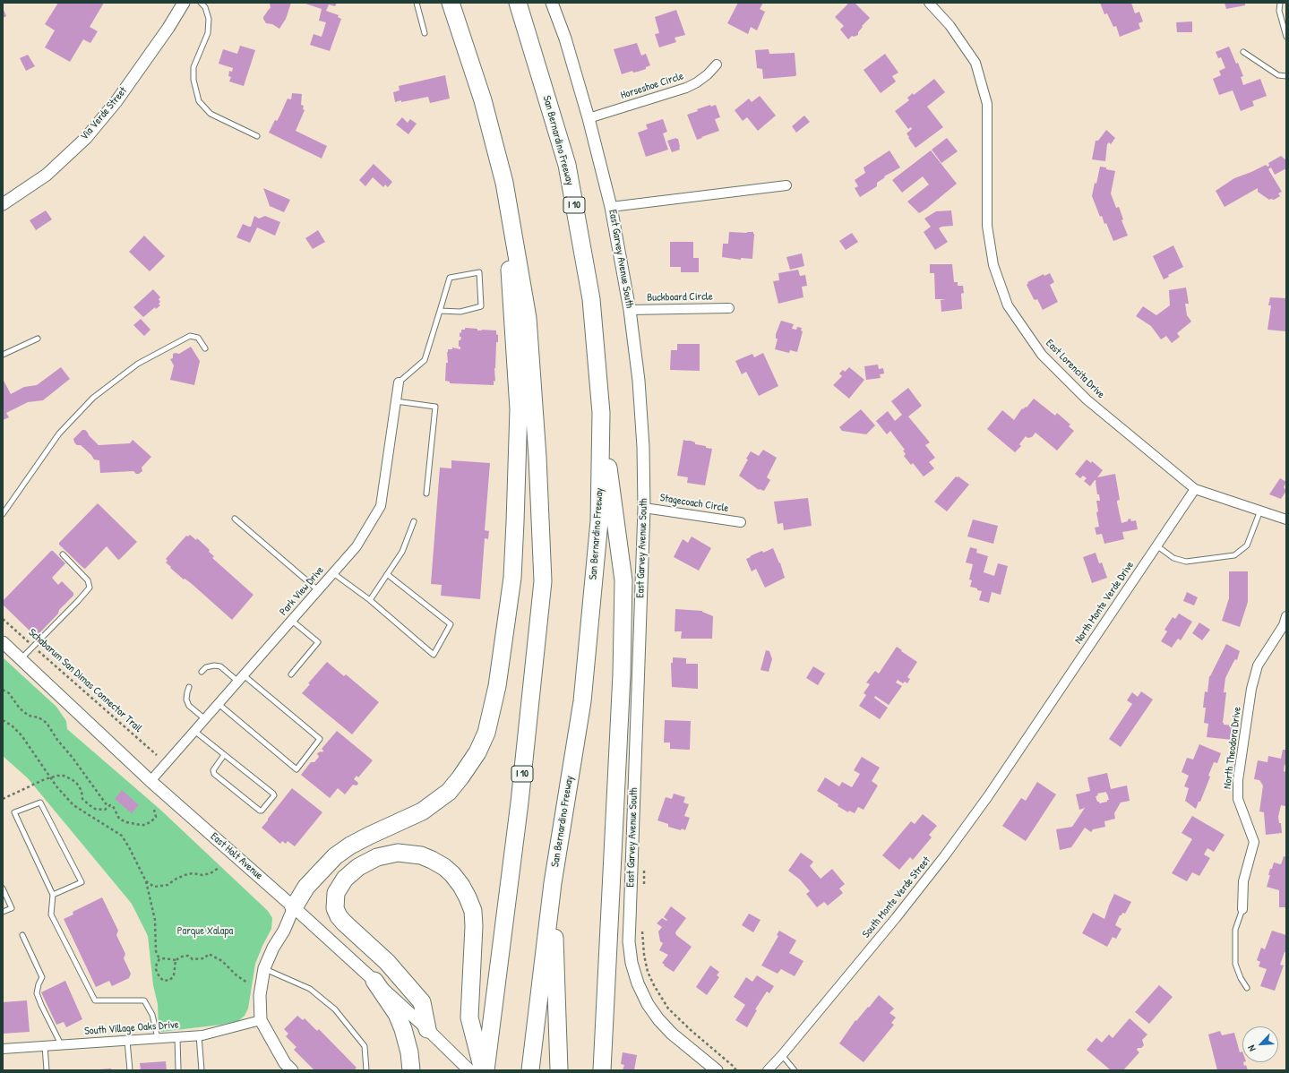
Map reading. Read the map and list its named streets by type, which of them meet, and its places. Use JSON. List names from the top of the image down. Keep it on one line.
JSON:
{"streets":{"highway":["San Bernardino Freeway","I 10"],"street":["Horseshoe Circle","Via Verde Street","East Garvey Avenue South","Buckboard Circle","East Lorencita Drive","Stagecoach Circle","Park View Drive","North Monte Verde Drive","North Theodora Drive","East Holt Avenue","South Monte Verde Street","South Village Oaks Drive"],"path":["Schabarum San Dimas Connector Trail"]},"crossings":[["Horseshoe Circle","East Garvey Avenue South"],["East Garvey Avenue South","Buckboard Circle"],["East Garvey Avenue South","Stagecoach Circle"],["East Lorencita Drive","North Monte Verde Drive"],["Park View Drive","East Holt Avenue"],["North Monte Verde Drive","South Monte Verde Street"]],"parks":["Parque Xalapa"],"north":"bottom left"}
